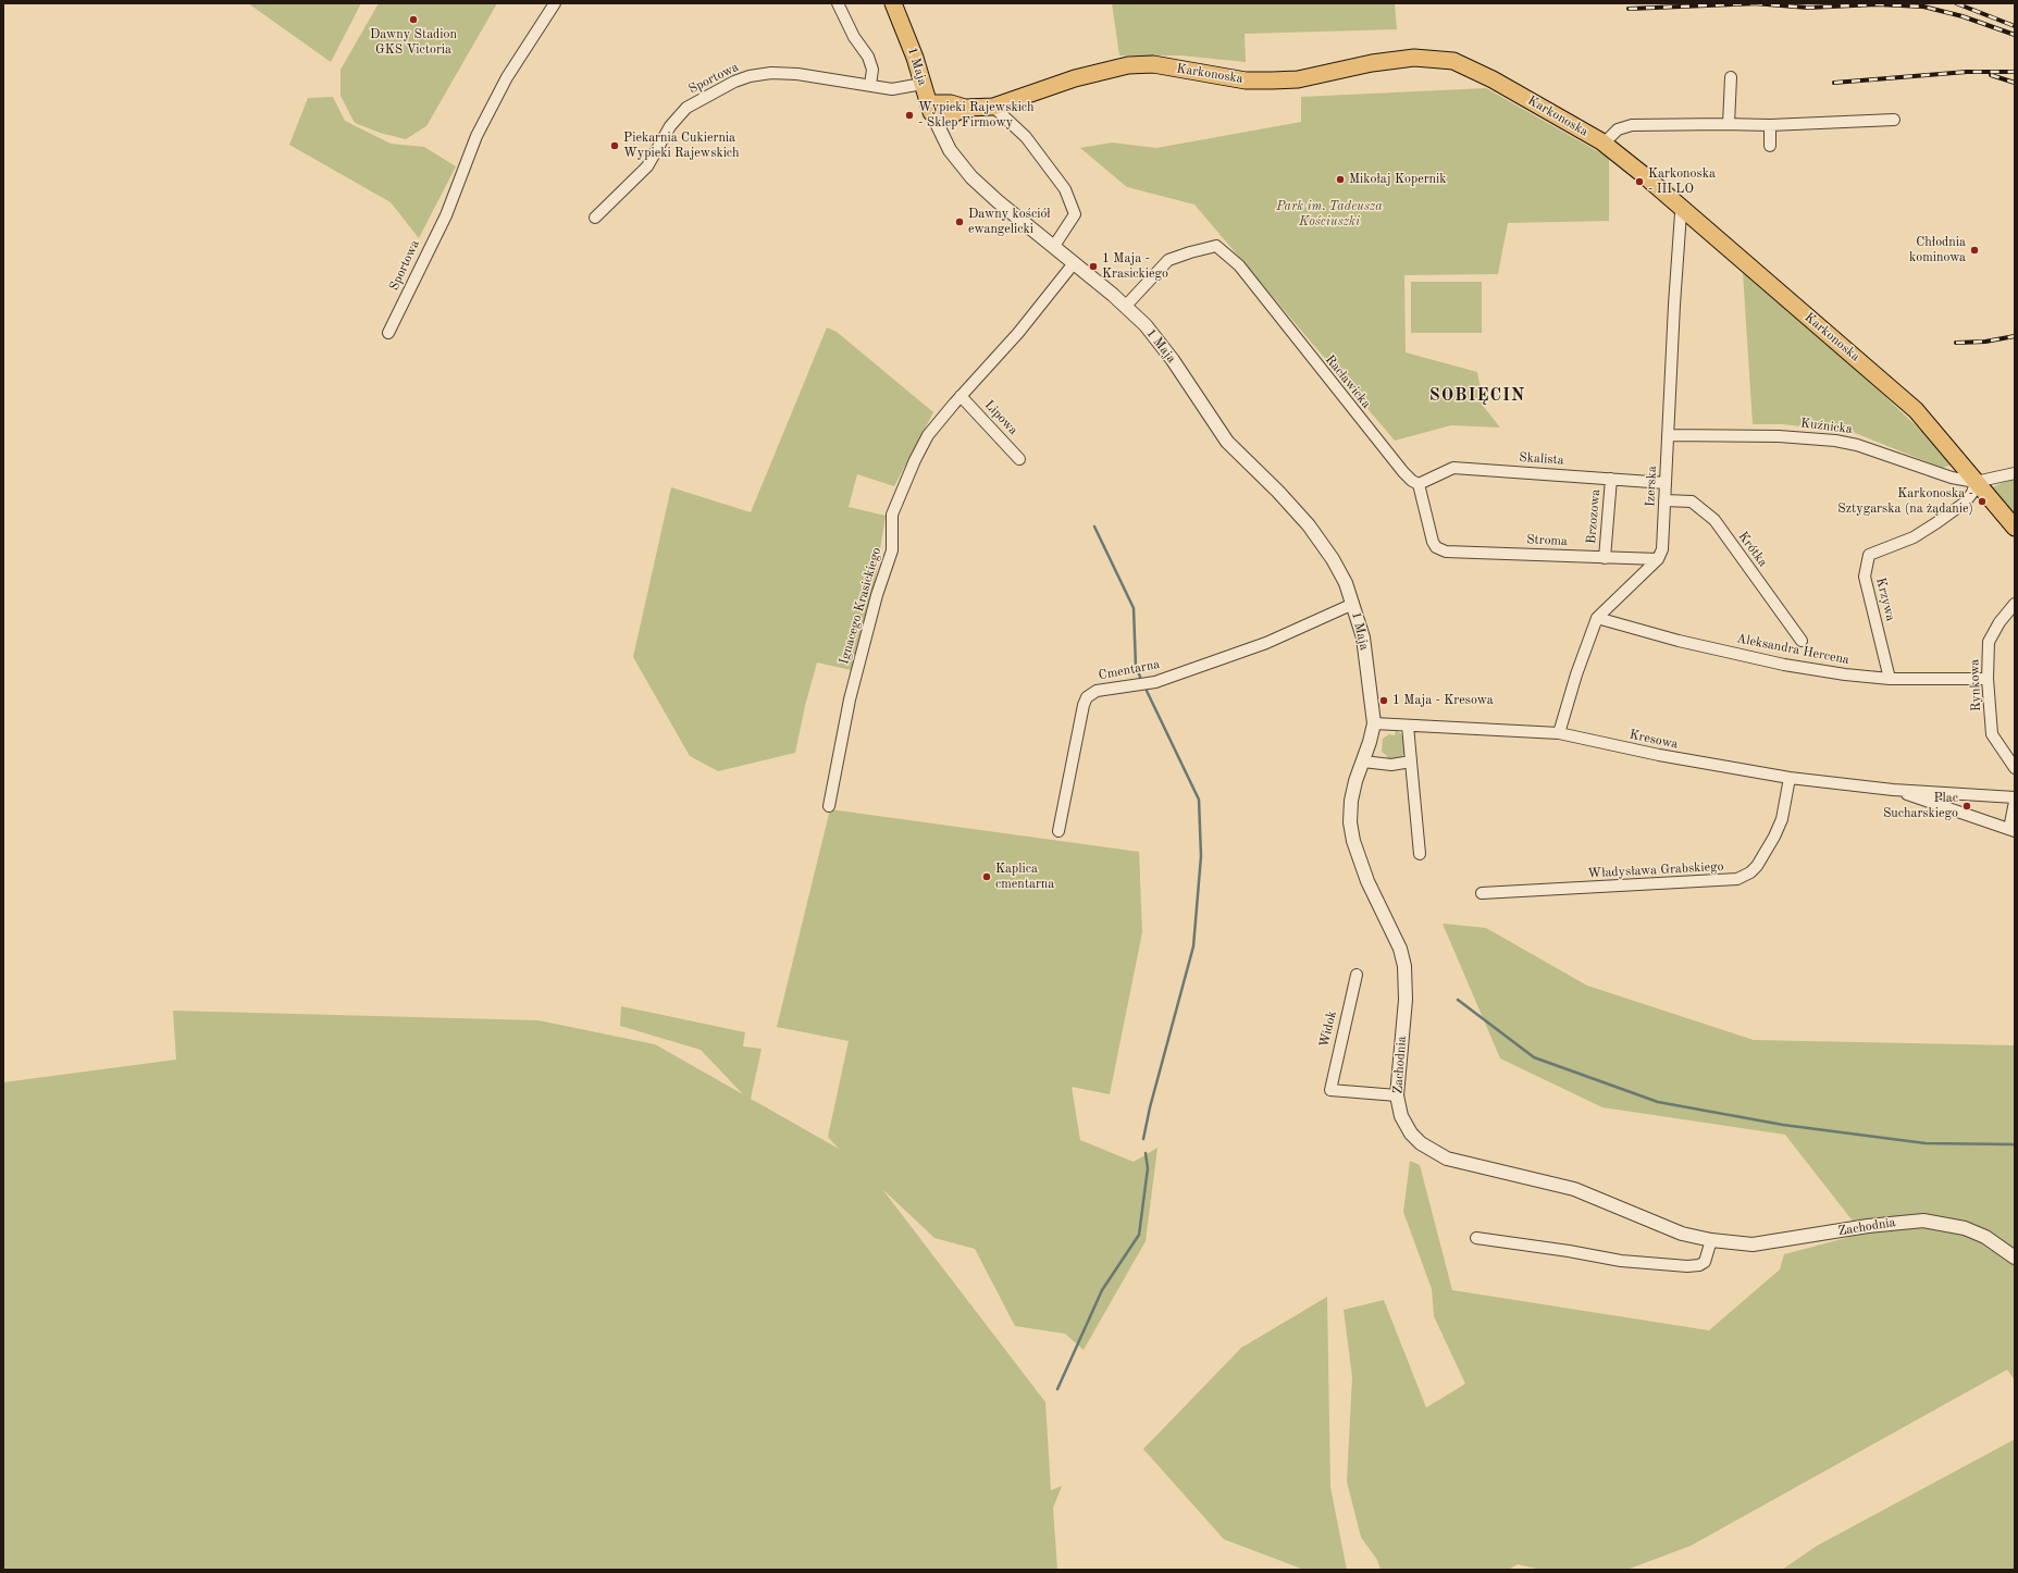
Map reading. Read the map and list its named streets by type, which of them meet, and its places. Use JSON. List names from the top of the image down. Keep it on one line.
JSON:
{"streets":{"main road":["1 Maja","Karkonoska"],"street":["Sportowa","Racławicka","Lipowa","Kuźnicka","Skalista","Izerska","Brzozowa","Stroma","Krótka","Krzywa","Ignacego Krasickiego","Aleksandra Hercena","Cmentarna","Rynkowa","Kresowa","Władysława Grabskiego","Widok","Zachodnia"]},"crossings":[["1 Maja","Karkonoska"],["1 Maja","Sportowa"],["1 Maja","Racławicka"],["1 Maja","Ignacego Krasickiego"],["1 Maja","Cmentarna"],["1 Maja","Kresowa"],["1 Maja","Zachodnia"],["Karkonoska","Kuźnicka"],["Karkonoska","Izerska"],["Karkonoska","Krzywa"],["Racławicka","Skalista"],["Racławicka","Stroma"],["Lipowa","Ignacego Krasickiego"],["Kuźnicka","Izerska"],["Kuźnicka","Krzywa"],["Skalista","Izerska"],["Skalista","Brzozowa"],["Skalista","Stroma"],["Izerska","Stroma"],["Izerska","Krótka"],["Brzozowa","Stroma"],["Krzywa","Aleksandra Hercena"],["Aleksandra Hercena","Rynkowa"],["Kresowa","Władysława Grabskiego"],["Kresowa","Zachodnia"],["Widok","Zachodnia"]],"districts":["SOBIĘCIN"],"parks":["Park im. Tadeusza Kościuszki"],"places":["Dawny Stadion GKS Victoria","Wypieki Rajewskich - Sklep Firmowy","Piekarnia Cukiernia Wypieki Rajewskich","Mikołaj Kopernik","Karkonoska - III LO","Dawny kościół ewangelicki","Chłodnia kominowa","1 Maja - Krasickiego","Karkonoska - Sztygarska (na żądanie)","1 Maja - Kresowa","Plac Sucharskiego","Kaplica cmentarna"]}
